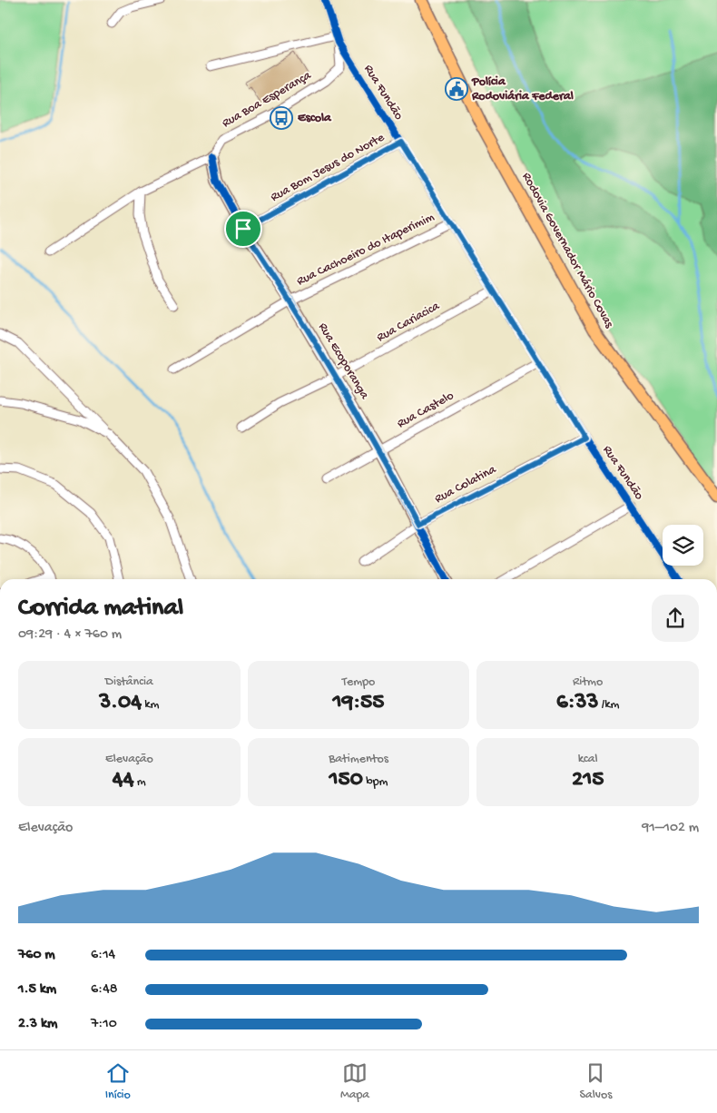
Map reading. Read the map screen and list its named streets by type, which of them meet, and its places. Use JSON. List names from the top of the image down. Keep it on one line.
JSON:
{"streets":{"main road":["Rodovia Governador Mário Covas"],"street":["Rua Fundão","Rua Boa Esperança","Rua Bom Jesus do Norte","Rua Cachoeiro do Itaperimim","Rua Cariacica","Rua Ecoporanga","Rua Castelo","Rua Colatina"]},"crossings":[["Rua Fundão","Rua Boa Esperança"],["Rua Fundão","Rua Bom Jesus do Norte"],["Rua Fundão","Rua Cachoeiro do Itaperimim"],["Rua Fundão","Rua Cariacica"],["Rua Fundão","Rua Castelo"],["Rua Fundão","Rua Colatina"],["Rua Boa Esperança","Rua Ecoporanga"],["Rua Bom Jesus do Norte","Rua Ecoporanga"],["Rua Cachoeiro do Itaperimim","Rua Ecoporanga"],["Rua Cariacica","Rua Ecoporanga"],["Rua Ecoporanga","Rua Castelo"],["Rua Ecoporanga","Rua Colatina"]],"places":{"public building":["Polícia Rodoviária Federal"],"bus stop":["Escola"]},"page":{"heading":["Corrida matinal","09:29 · 4 × 760 m"],"stats":[["Distância","3.04 km"],["Tempo","19:55"],["Ritmo","6:33 /km"],["Elevação","44 m"],["Batimentos","150 bpm"],["kcal","215"]],"chart":["Elevação","91–102 m"],"list":[{"name":"760 m","note":"6:14"},{"name":"1.5 km","note":"6:48"},{"name":"2.3 km","note":"7:10"}],"tabs":["Início","Mapa","Salvos"]}}
